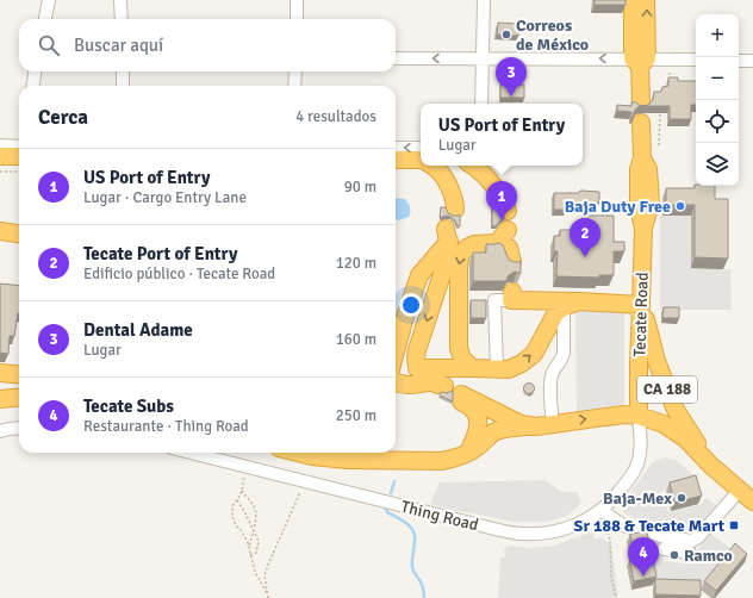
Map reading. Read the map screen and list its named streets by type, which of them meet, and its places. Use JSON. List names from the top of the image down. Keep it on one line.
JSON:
{"streets":{"highway":["Tecate Road","CA 188"],"street":["Thing Road"]},"crossings":[["Tecate Road","CA 188"],["Tecate Road","Thing Road"],["CA 188","Thing Road"]],"places":{"other":["Correos de México","Baja Duty Free","Baja-Mex","Ramco"],"transit":["Sr 188 & Tecate Mart"]},"page":{"map_buttons":["+","−"],"search":"Buscar aquí","pins":["3","1","2","4"],"heading":["Cerca","4 resultados"],"popup":["US Port of Entry","Lugar"],"list":[{"mark":"1","name":"US Port of Entry","note":"Lugar · Cargo Entry Lane","value":"90 m"},{"mark":"2","name":"Tecate Port of Entry","note":"Edificio público · Tecate Road","value":"120 m"},{"mark":"3","name":"Dental Adame","note":"Lugar","value":"160 m"},{"mark":"4","name":"Tecate Subs","note":"Restaurante · Thing Road","value":"250 m"}]}}
